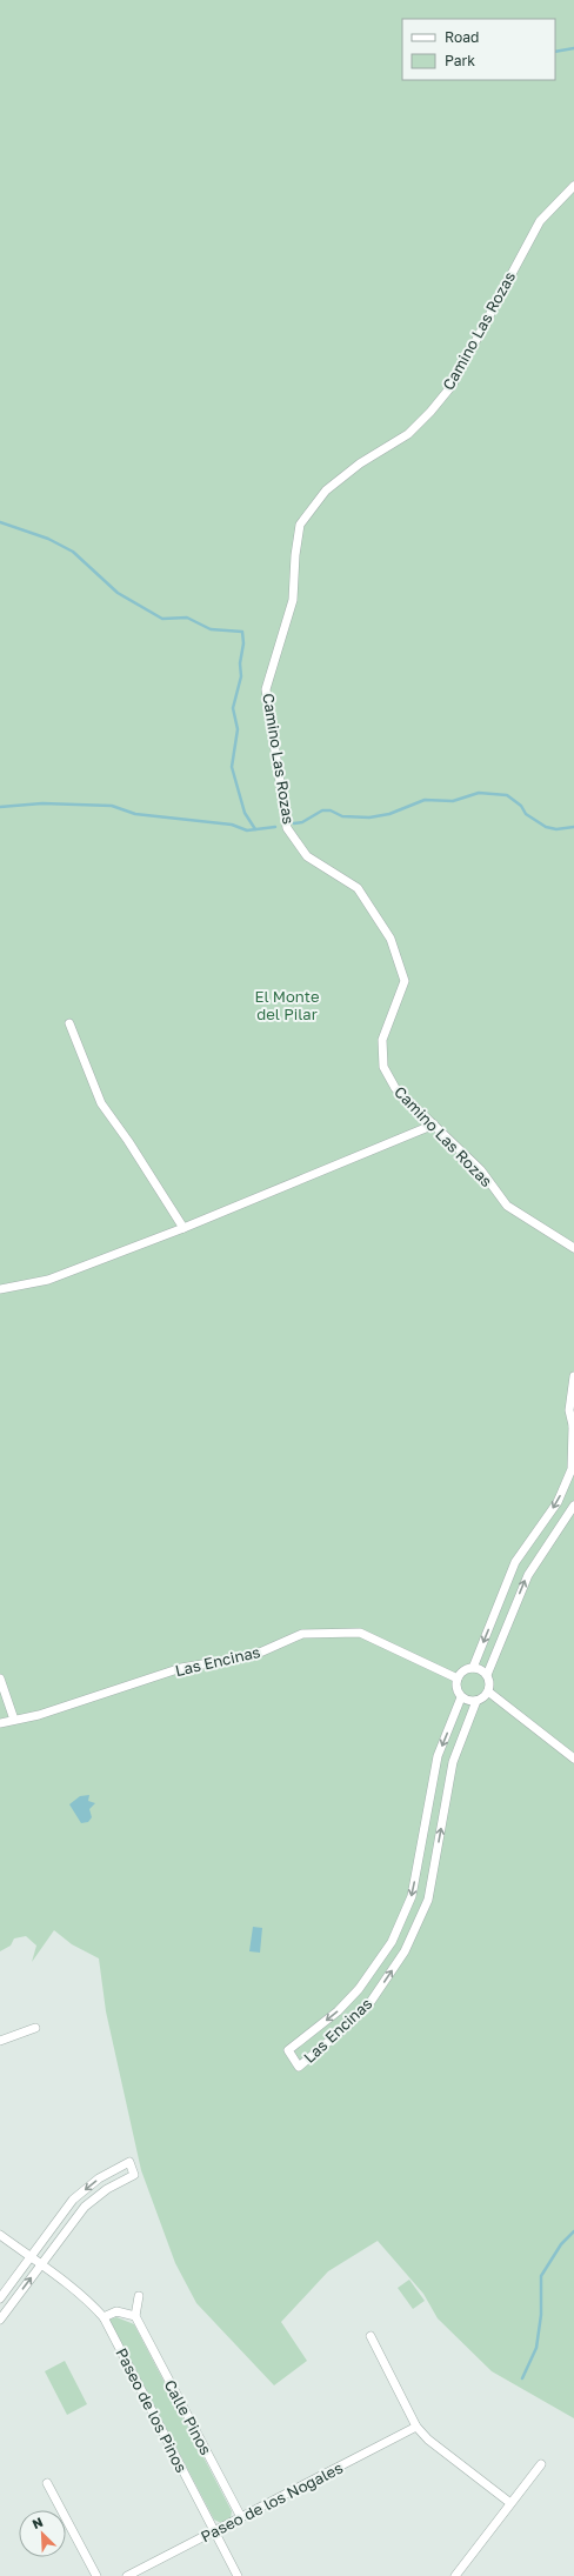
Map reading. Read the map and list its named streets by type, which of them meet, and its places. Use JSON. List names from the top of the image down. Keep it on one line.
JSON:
{"streets":{"street":["Camino Las Rozas","Las Encinas","Paseo de los Pinos","Calle Pinos","Paseo de los Nogales"]},"crossings":[["Paseo de los Pinos","Paseo de los Nogales"],["Calle Pinos","Paseo de los Nogales"]],"parks":["El Monte del Pilar"],"legend":["Road","Park"],"north":"top left"}
